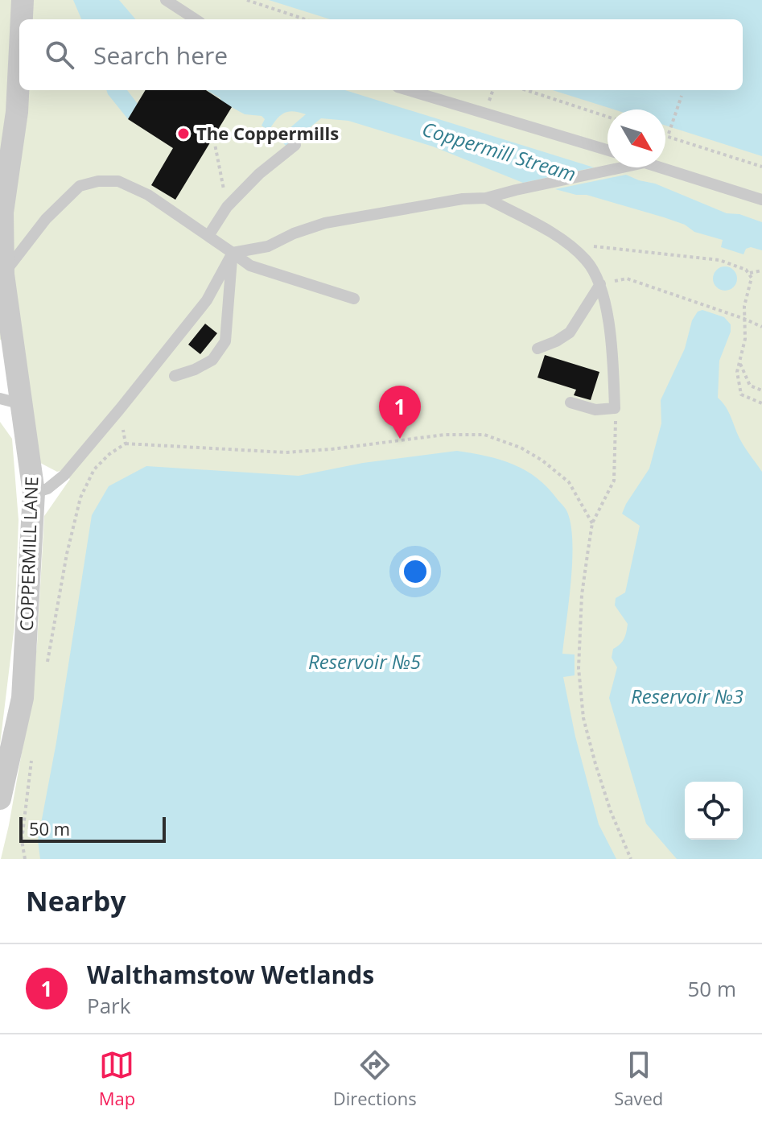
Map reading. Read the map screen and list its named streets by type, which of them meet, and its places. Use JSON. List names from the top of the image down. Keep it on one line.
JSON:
{"streets":{"street":["COPPERMILL LANE"]},"water":["Coppermill Stream","Reservoir №5","Reservoir №3"],"places":["The Coppermills"],"scale_bar":"50 m","north":"bottom right","page":{"search":"Search here","pins":"1","scale":"50 m","heading":"Nearby","list":[{"mark":"1","name":"Walthamstow Wetlands","note":"Park","value":"50 m"}],"nav":["Map","Directions","Saved"]}}
